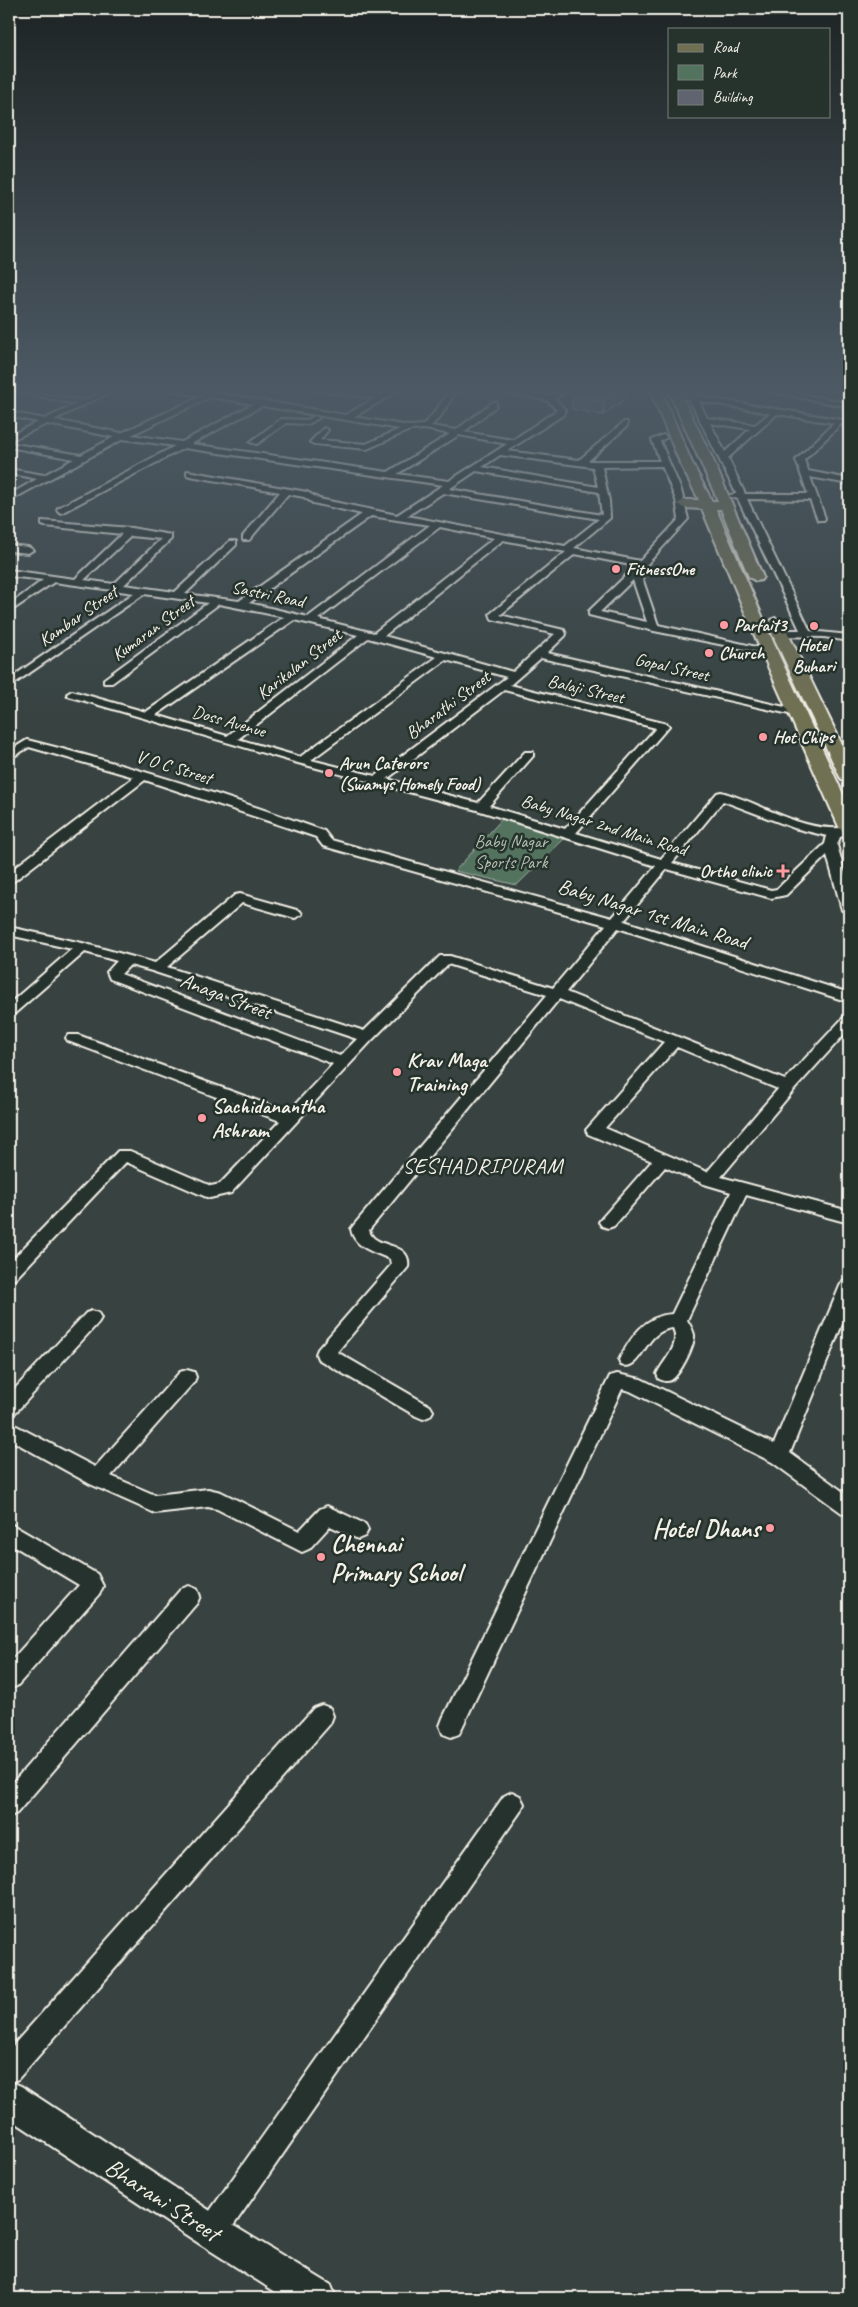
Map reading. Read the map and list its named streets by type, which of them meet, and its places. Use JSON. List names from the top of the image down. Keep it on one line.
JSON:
{"streets":{"street":["Sastri Road","Kambar Street","Kumaran Street","Karikalan Street","Gopal Street","Balaji Street","Bharathi Street","Doss Avenue","V O C Street","Baby Nagar 2nd Main Road","Baby Nagar 1st Main Road","Anaga Street","Bharani Street"]},"crossings":[["Sastri Road","Kambar Street"],["Sastri Road","Kumaran Street"],["Sastri Road","Karikalan Street"],["Sastri Road","Bharathi Street"],["Karikalan Street","Doss Avenue"],["Balaji Street","Bharathi Street"],["Balaji Street","Baby Nagar 2nd Main Road"],["Bharathi Street","Doss Avenue"],["Bharathi Street","Baby Nagar 2nd Main Road"],["Doss Avenue","Baby Nagar 2nd Main Road"],["V O C Street","Baby Nagar 1st Main Road"]],"districts":["SESHADRIPURAM"],"parks":["Baby Nagar Sports Park"],"places":{"other":["FitnessOne","Parfait3","Hotel Buhari","Church","Hot Chips","Arun Caterors (Swamys Homely Food)","Krav Maga Training","Sachidanantha Ashram","Hotel Dhans","Chennai Primary School"],"health":["Ortho clinic"]},"legend":["Road","Park","Building"]}
